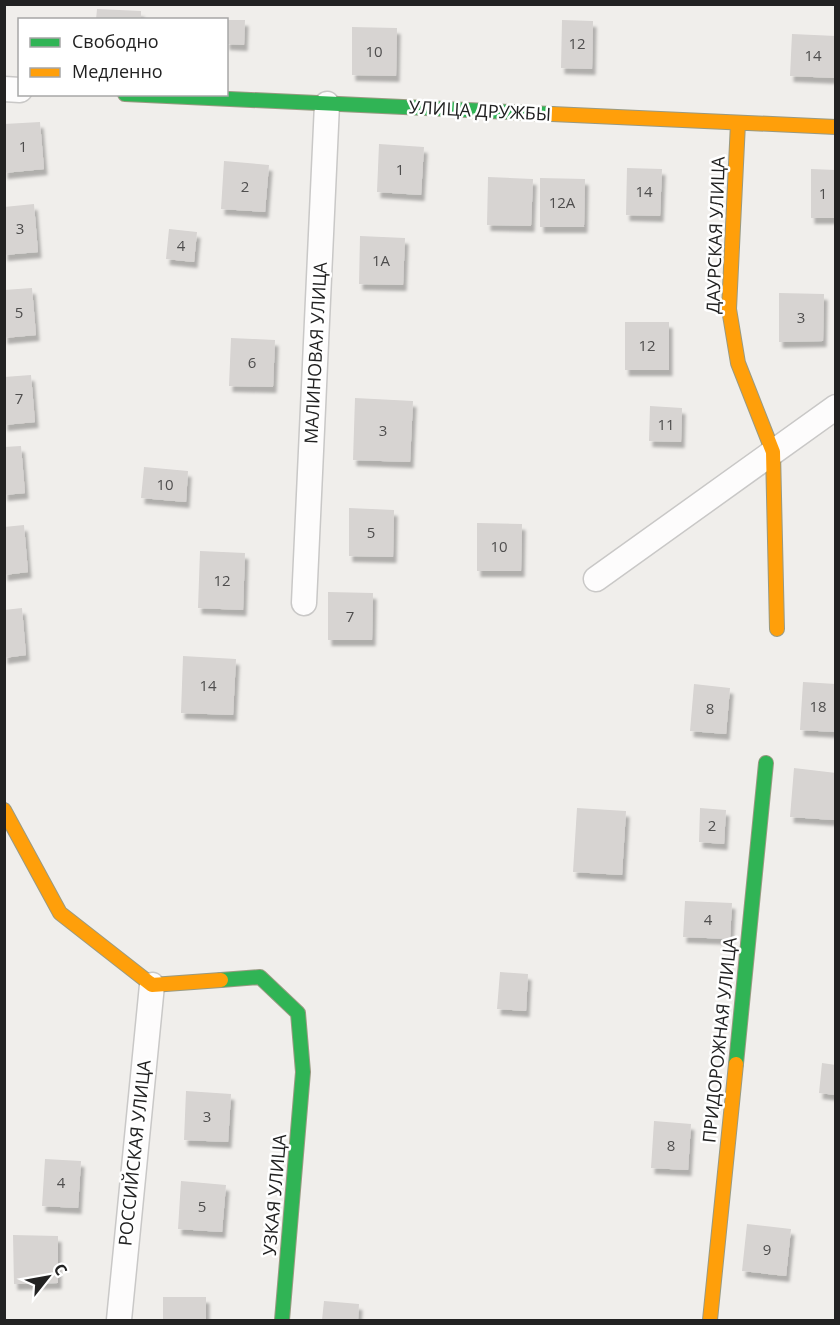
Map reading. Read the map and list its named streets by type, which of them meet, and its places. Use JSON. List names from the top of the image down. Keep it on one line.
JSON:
{"streets":{"street":["УЛИЦА ДРУЖБЫ","ДАУРСКАЯ УЛИЦА","МАЛИНОВАЯ УЛИЦА","ПРИДОРОЖНАЯ УЛИЦА","РОССИЙСКАЯ УЛИЦА","УЗКАЯ УЛИЦА"]},"crossings":[["УЛИЦА ДРУЖБЫ","ДАУРСКАЯ УЛИЦА"],["УЛИЦА ДРУЖБЫ","МАЛИНОВАЯ УЛИЦА"],["РОССИЙСКАЯ УЛИЦА","УЗКАЯ УЛИЦА"]],"house_numbers":["12","10","14","1","1","2","14","1","12А","3","4","1А","5","3","12","6","7","11","3","10","5","10","12","7","14","18","8","2","4","3","8","4","5","9"],"legend":["Свободно","Медленно"],"north":"top right"}
